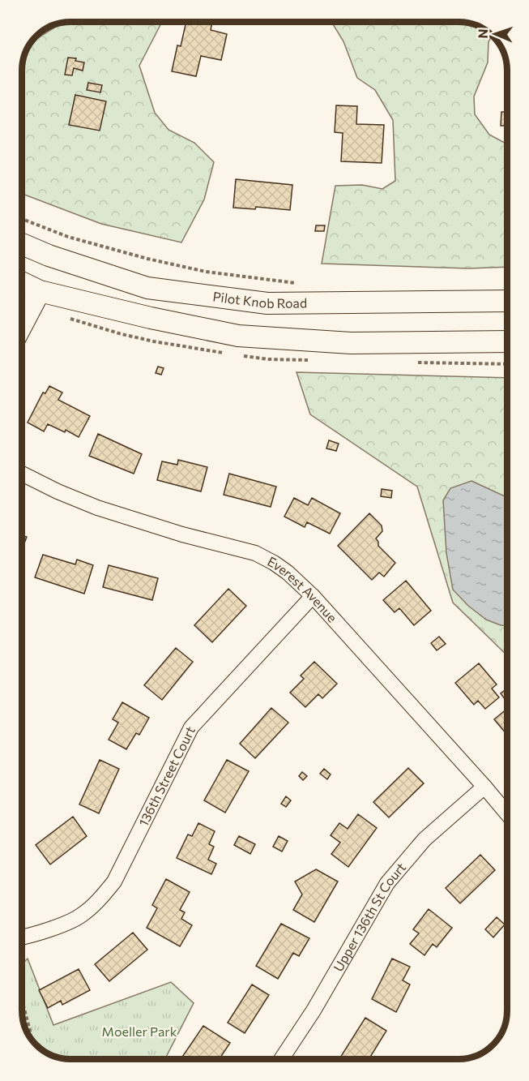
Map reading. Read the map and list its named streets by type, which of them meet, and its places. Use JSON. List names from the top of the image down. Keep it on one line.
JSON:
{"streets":{"main road":["Pilot Knob Road"],"street":["Everest Avenue","136th Street Court","Upper 136th St Court"]},"crossings":[["Everest Avenue","136th Street Court"],["Everest Avenue","Upper 136th St Court"]],"parks":["Moeller Park"],"north":"left"}
